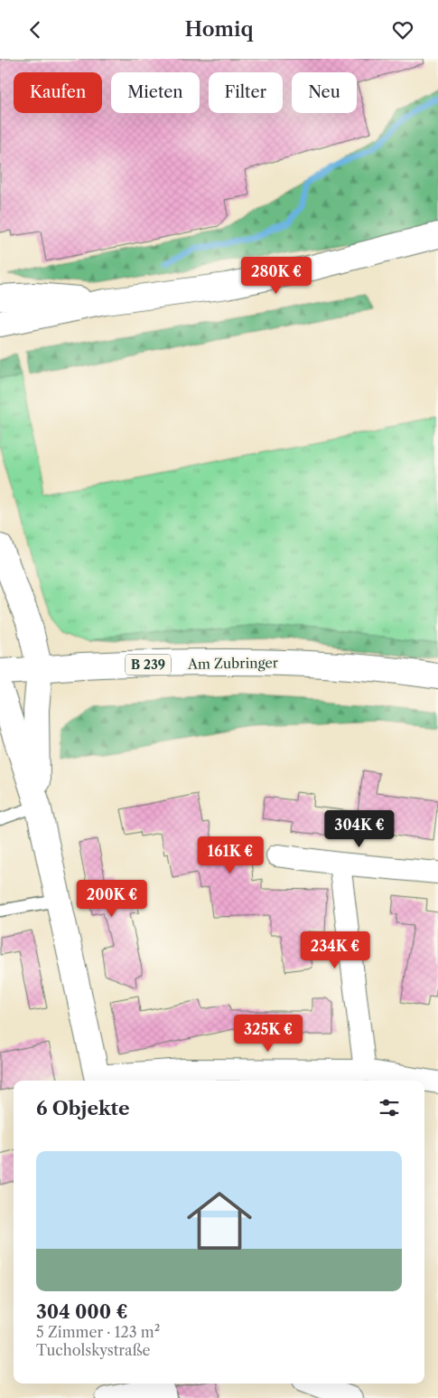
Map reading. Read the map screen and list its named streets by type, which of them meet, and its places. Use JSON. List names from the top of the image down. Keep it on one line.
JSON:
{"streets":{"main road":["Am Zubringer","B 239"]},"page":{"header":"Homiq","chip":["Kaufen","Mieten","Filter","Neu"],"price":["280K €","304K €","161K €","200K €","234K €","325K €"],"heading":"6 Objekte","list":[{"name":"304 000 €","note":"5 Zimmer · 123 m² · Tucholskystraße"}]}}
